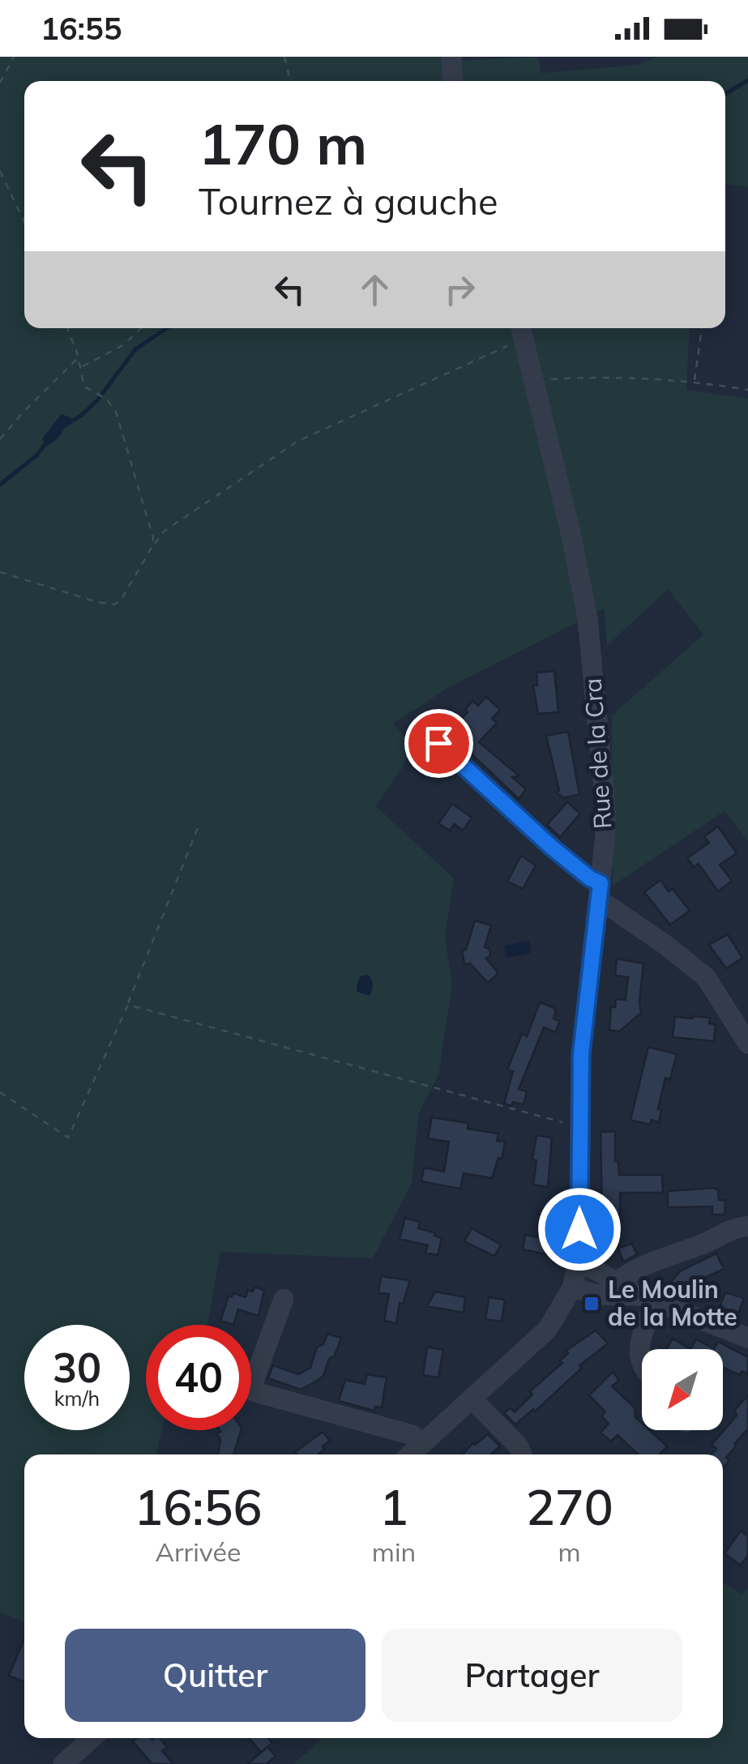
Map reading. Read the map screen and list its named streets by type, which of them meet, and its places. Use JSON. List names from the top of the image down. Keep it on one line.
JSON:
{"streets":{"street":["Rue de la Cra"]},"places":{"transit":["Le Moulin de la Motte"]},"north":"bottom left","page":{"status":"16:55","turn":["170 m","Tournez à gauche"],"speed":"30 km/h","limit":"40","eta":["16:56","Arrivée","1","min","270","m"],"buttons":["Quitter","Partager"]}}
